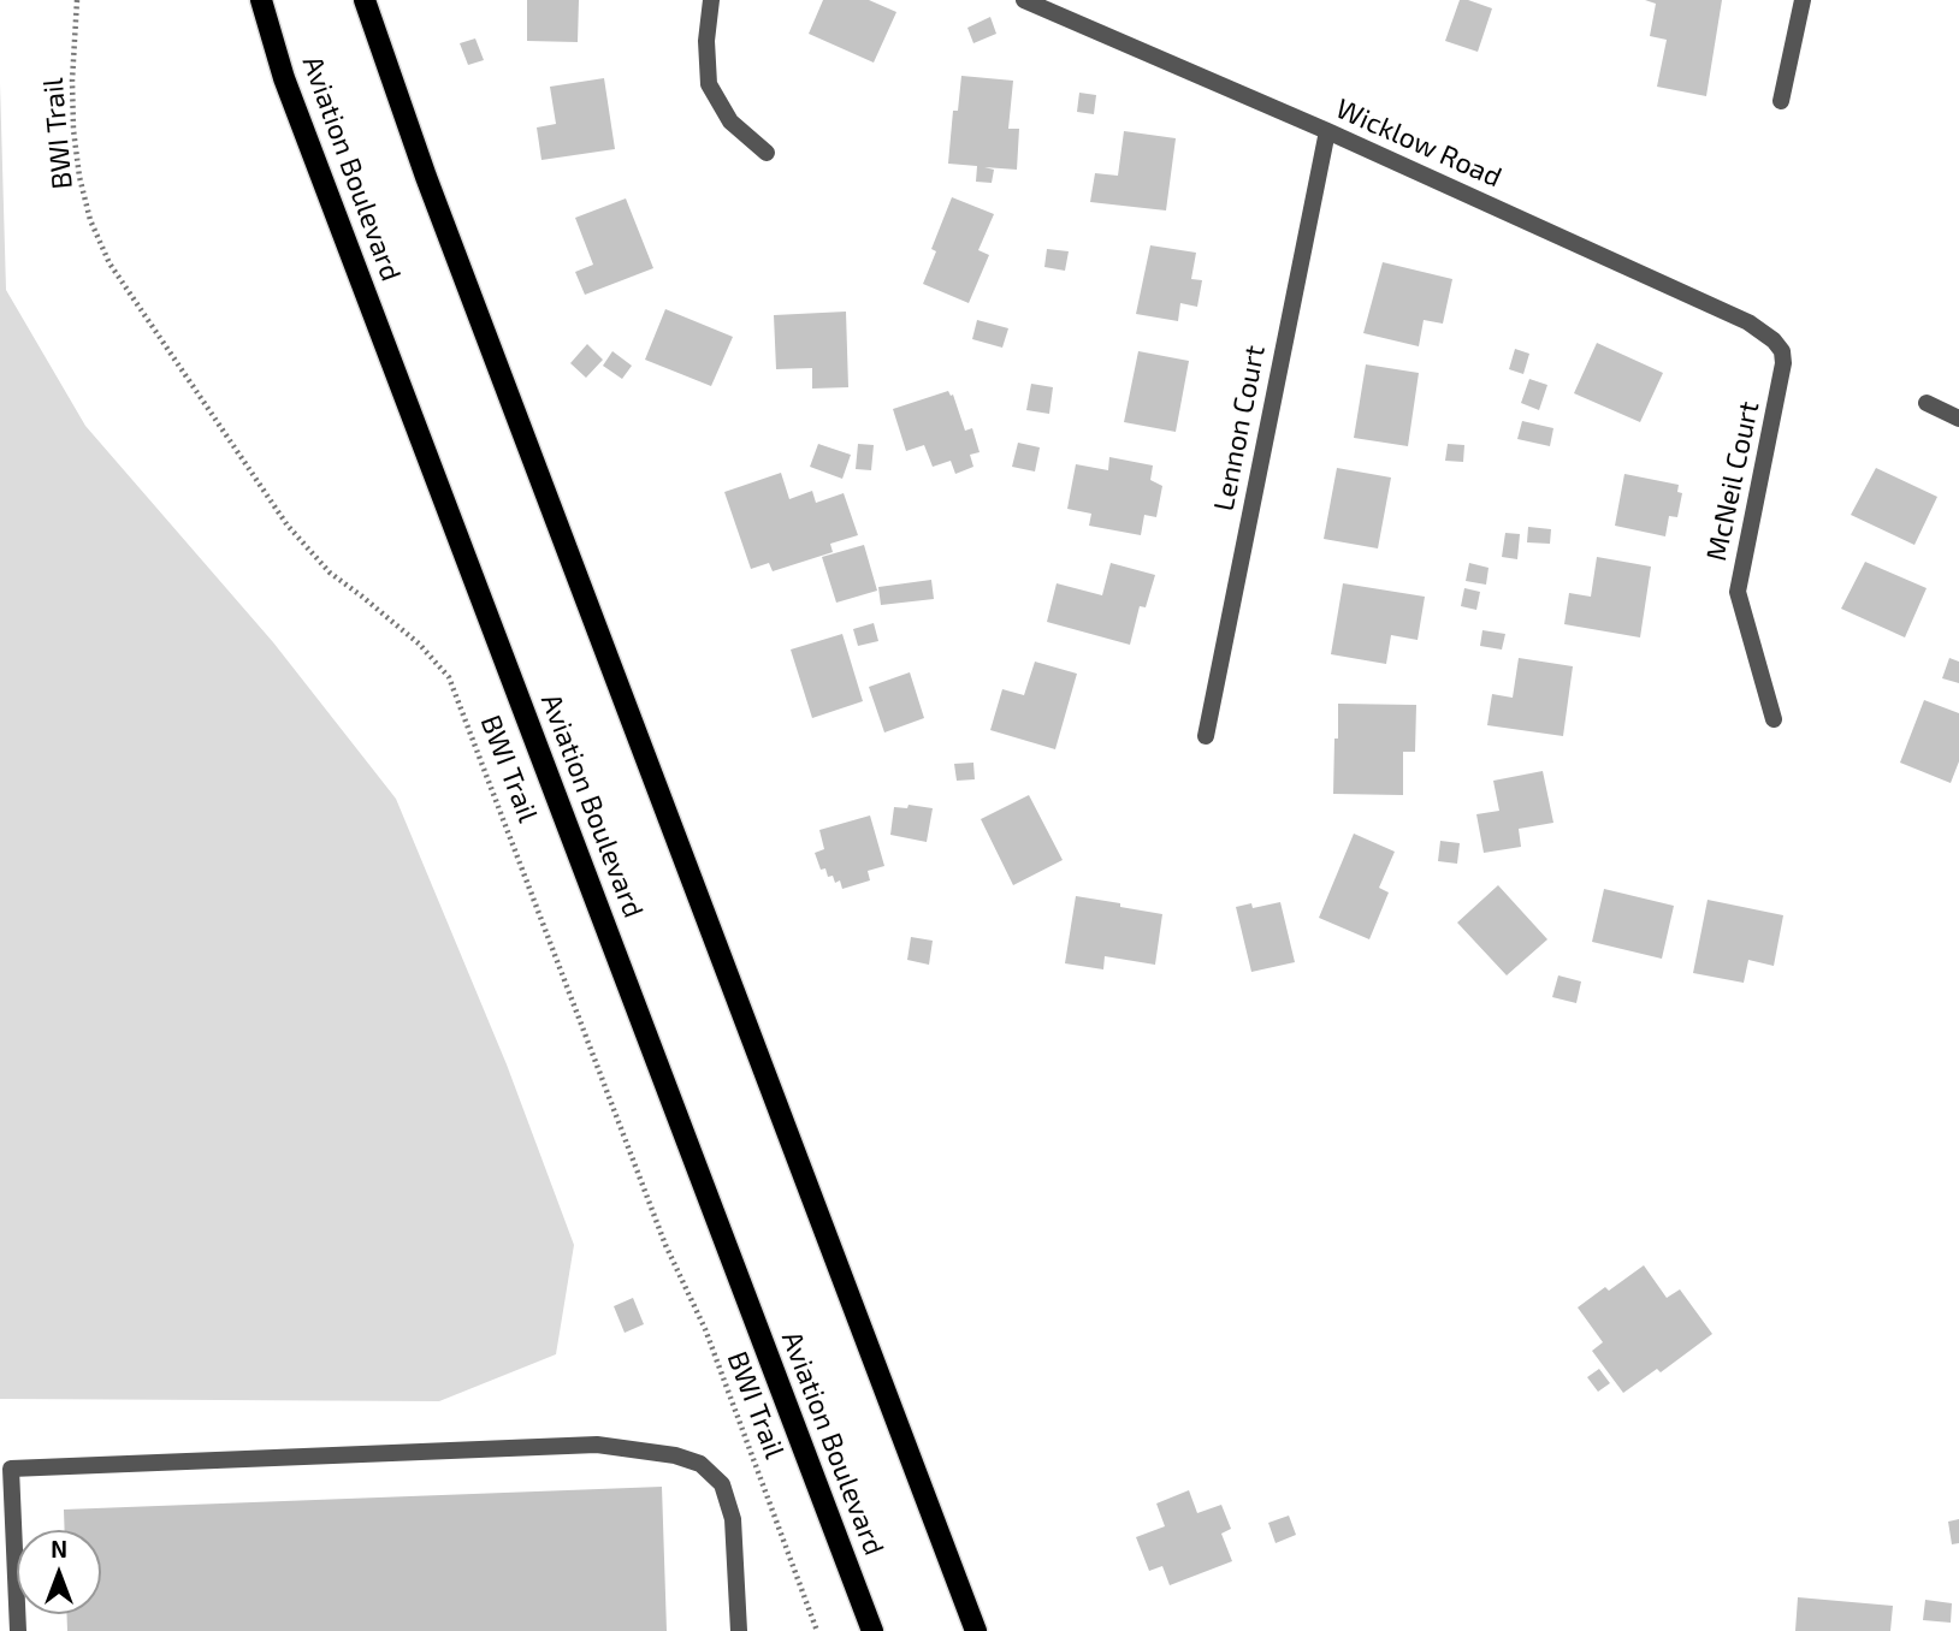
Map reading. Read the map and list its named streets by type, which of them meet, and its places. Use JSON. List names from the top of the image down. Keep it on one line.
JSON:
{"streets":{"main road":["Aviation Boulevard"],"street":["Wicklow Road","Lennon Court","McNeil Court"],"path":["BWI Trail"]},"crossings":[["Wicklow Road","Lennon Court"],["Wicklow Road","McNeil Court"]],"north":"top"}
